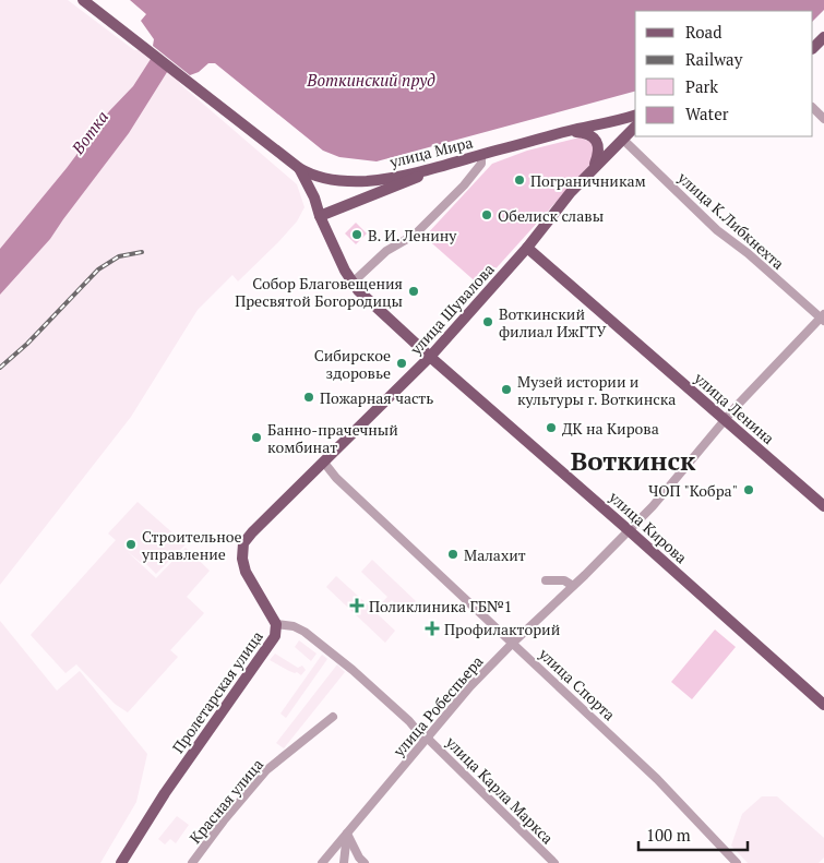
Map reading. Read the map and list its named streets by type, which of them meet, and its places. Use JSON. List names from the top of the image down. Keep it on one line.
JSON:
{"streets":{"main road":["улица Мира","улица Шувалова","улица Ленина","улица Кирова","Пролетарская улица"],"street":["улица К.Либкнехта","улица Спорта","улица Робеспьера","улица Карла Маркса","Красная улица"]},"crossings":[["улица Мира","улица Кирова"],["улица К.Либкнехта","улица Робеспьера"],["улица Шувалова","улица Ленина"],["улица Шувалова","улица Кирова"],["улица Шувалова","улица Спорта"],["улица Шувалова","Пролетарская улица"],["улица Ленина","улица Робеспьера"],["улица Кирова","улица Робеспьера"],["улица Спорта","Пролетарская улица"],["улица Спорта","улица Робеспьера"],["Пролетарская улица","улица Карла Маркса"],["улица Робеспьера","улица Карла Маркса"]],"districts":["Воткинск"],"water":["Воткинский пруд","Вотка"],"places":{"other":["Пограничникам","Обелиск славы","В. И. Ленину","Собор Благовещения Пресвятой Богородицы","Воткинский филиал ИжГТУ","Сибирское здоровье","Музей истории и культуры г. Воткинска","Пожарная часть","ДК на Кирова","Банно-прачечный комбинат","ЧОП \"Кобра\"","Строительное управление","Малахит"],"health":["Поликлиника ГБ№1","Профилакторий"]},"legend":["Road","Railway","Park","Water"],"scale_bar":"100 m"}
